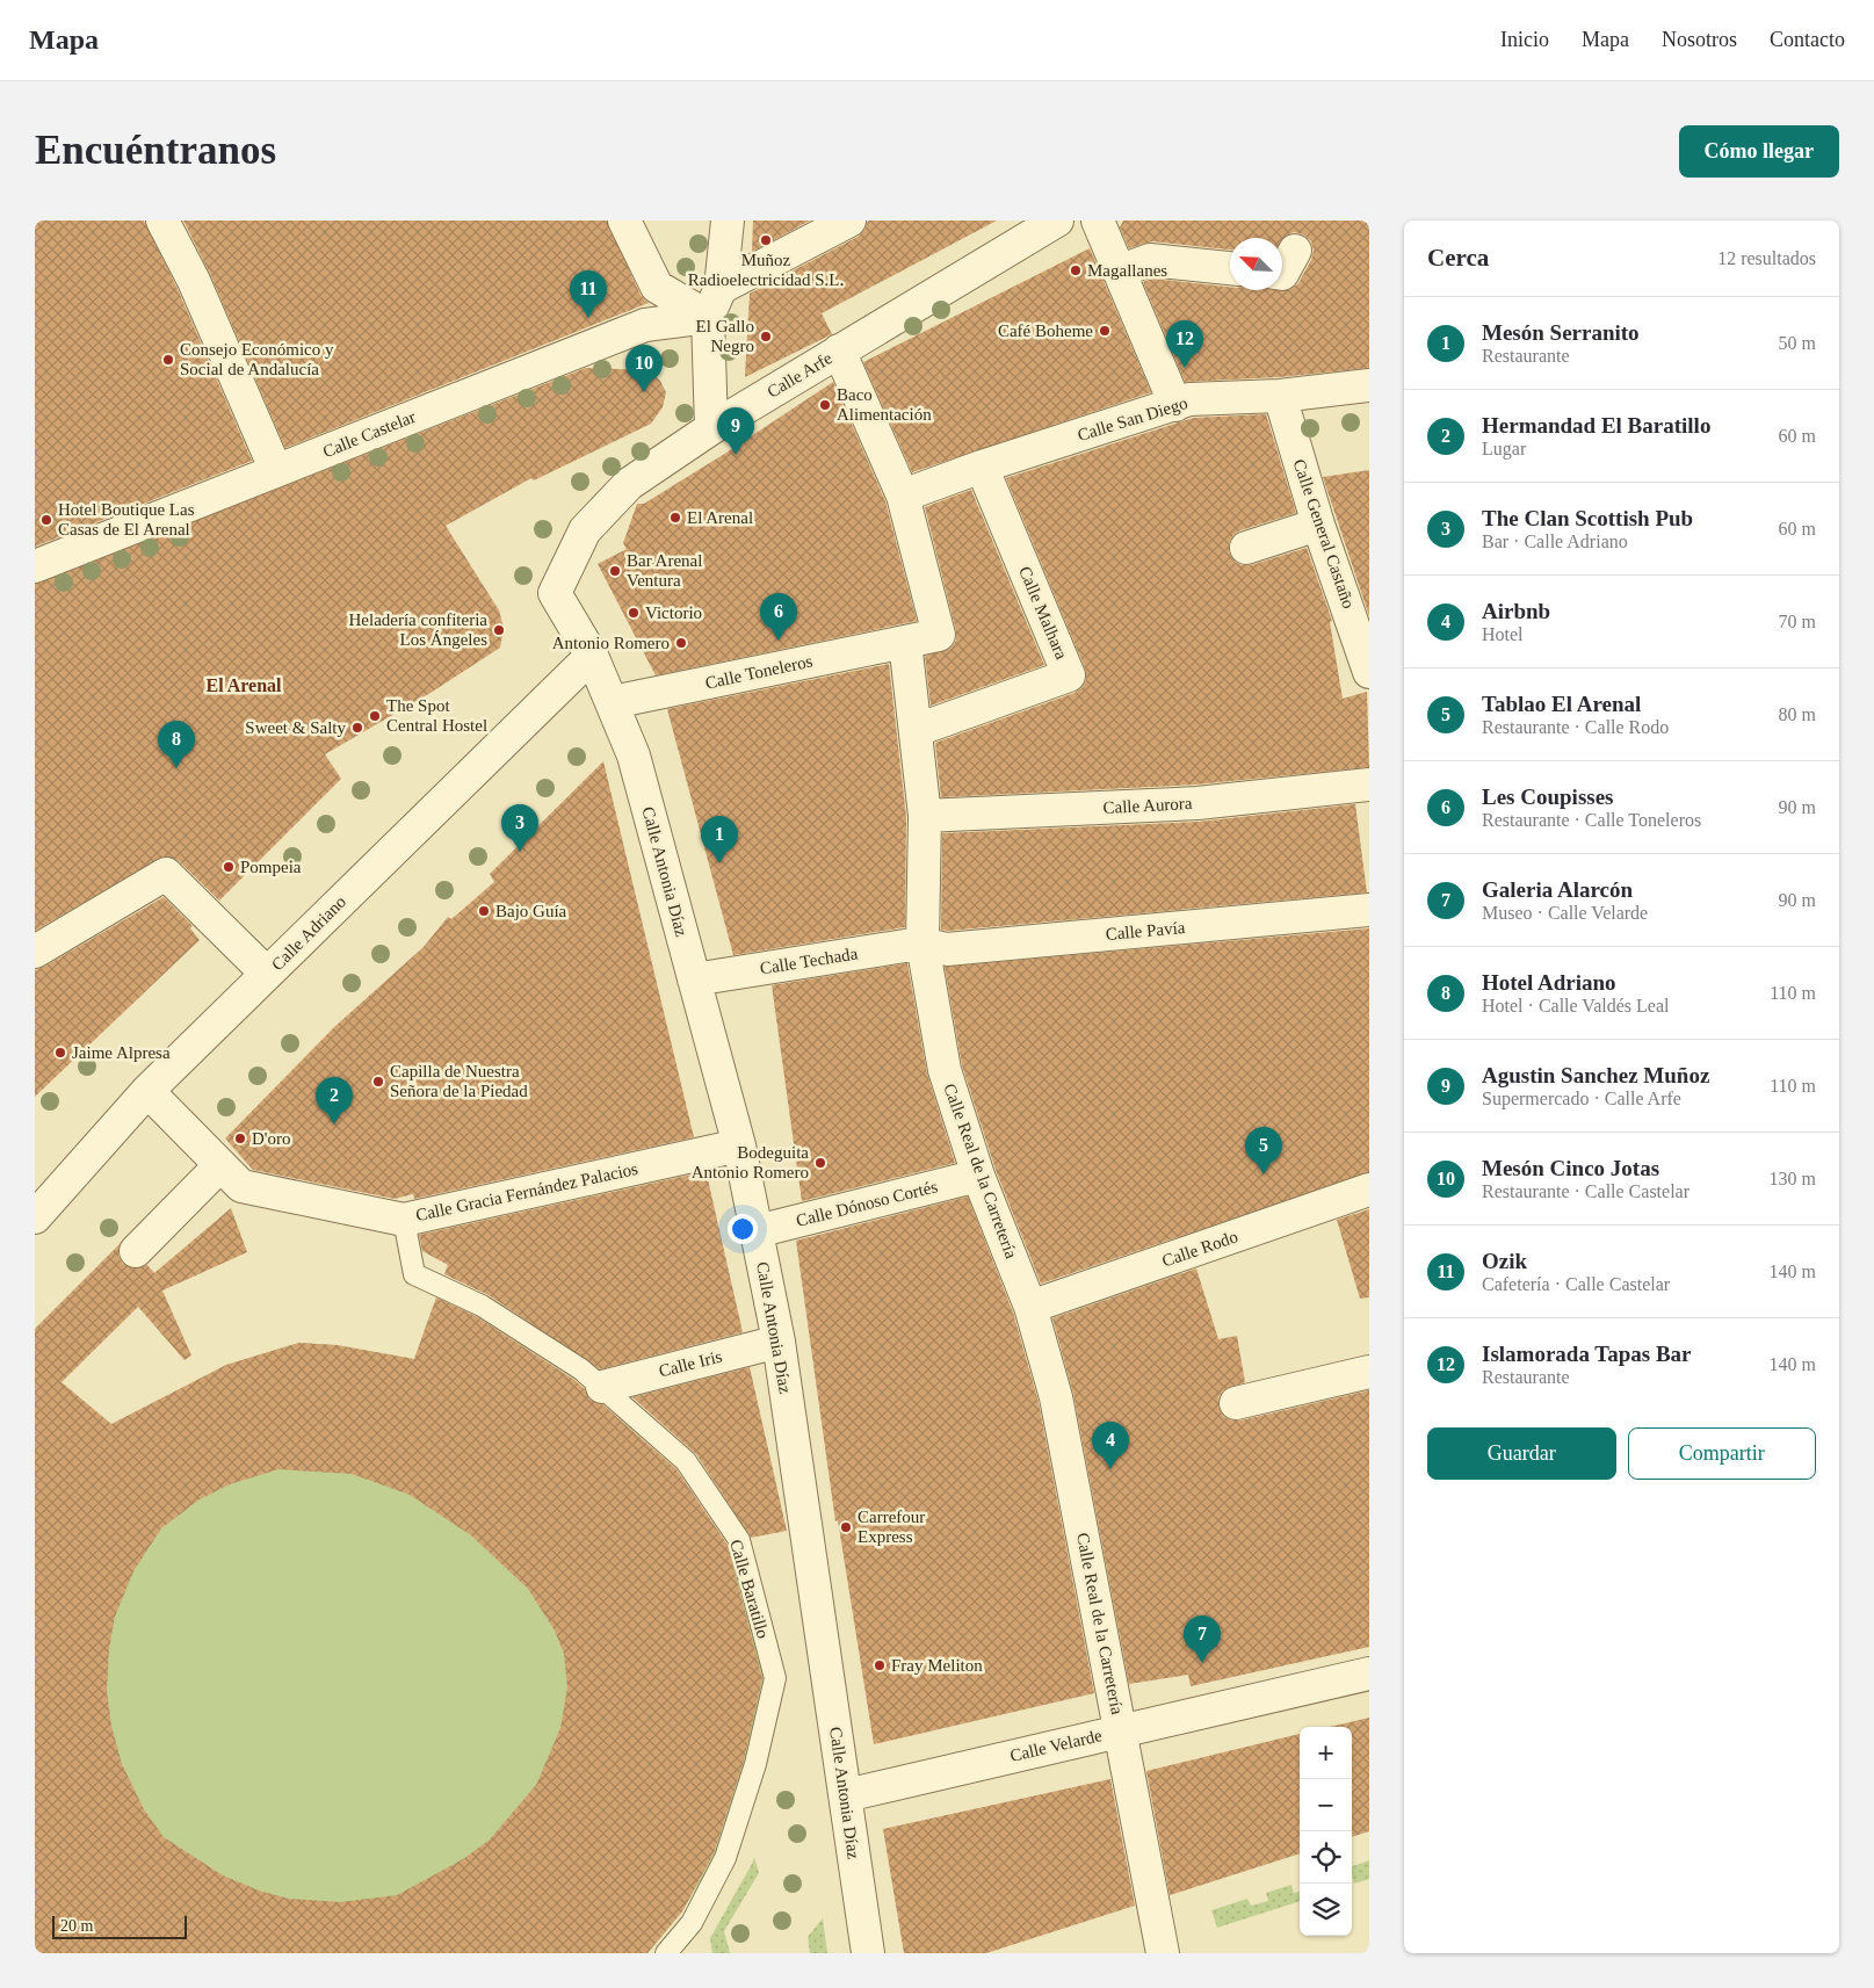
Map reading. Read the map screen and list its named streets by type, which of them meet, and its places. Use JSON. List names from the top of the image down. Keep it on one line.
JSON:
{"streets":{"street":["Calle Arfe","Calle San Diego","Calle Castelar","Calle General Castaño","Calle Malhara","Calle Toneleros","Calle Aurora","Calle Antonia Díaz","Calle Pavía","Calle Adriano","Calle Techada","Calle Real de la Carretería","Calle Gracia Fernández Palacios","Calle Dónoso Cortés","Calle Rodo","Calle Iris","Calle Velarde"],"lane":["Calle Baratillo"]},"crossings":[["Calle Arfe","Calle Antonia Díaz"],["Calle San Diego","Calle General Castaño"],["Calle San Diego","Calle Malhara"],["Calle Malhara","Calle Real de la Carretería"],["Calle Toneleros","Calle Antonia Díaz"],["Calle Toneleros","Calle Real de la Carretería"],["Calle Aurora","Calle Real de la Carretería"],["Calle Antonia Díaz","Calle Adriano"],["Calle Antonia Díaz","Calle Techada"],["Calle Antonia Díaz","Calle Gracia Fernández Palacios"],["Calle Antonia Díaz","Calle Dónoso Cortés"],["Calle Antonia Díaz","Calle Iris"],["Calle Antonia Díaz","Calle Velarde"],["Calle Pavía","Calle Techada"],["Calle Pavía","Calle Real de la Carretería"],["Calle Adriano","Calle Gracia Fernández Palacios"],["Calle Techada","Calle Real de la Carretería"],["Calle Real de la Carretería","Calle Dónoso Cortés"],["Calle Real de la Carretería","Calle Rodo"],["Calle Real de la Carretería","Calle Velarde"],["Calle Gracia Fernández Palacios","Calle Baratillo"],["Calle Iris","Calle Baratillo"]],"districts":["El Arenal"],"places":["Muñoz Radioelectricidad S.L.","Magallanes","Café Boheme","El Gallo Negro","Consejo Económico y Social de Andalucía","Baco Alimentación","El Arenal","Hotel Boutique Las Casas de El Arenal","Bar Arenal Ventura","Victorio","Heladería confiteria Los Ángeles","Antonio Romero","The Spot Central Hostel","Sweet & Salty","Pompeia","Bajo Guía","Jaime Alpresa","Capilla de Nuestra Señora de la Piedad","D'oro","Bodeguita Antonio Romero","Carrefour Express","Fray Meliton"],"scale_bar":"20 m","north":"top left","page":{"header":"Mapa","nav":["Inicio","Mapa","Nosotros","Contacto"],"buttons":["Cómo llegar",["Guardar","Compartir"]],"title":"Encuéntranos","heading":["Cerca","12 resultados"],"pins":["11","12","10","9","6","8","3","1","2","5","4","7"],"list":[{"mark":"1","name":"Mesón Serranito","note":"Restaurante","value":"50 m"},{"mark":"2","name":"Hermandad El Baratillo","note":"Lugar","value":"60 m"},{"mark":"3","name":"The Clan Scottish Pub","note":"Bar · Calle Adriano","value":"60 m"},{"mark":"4","name":"Airbnb","note":"Hotel","value":"70 m"},{"mark":"5","name":"Tablao El Arenal","note":"Restaurante · Calle Rodo","value":"80 m"},{"mark":"6","name":"Les Coupisses","note":"Restaurante · Calle Toneleros","value":"90 m"},{"mark":"7","name":"Galeria Alarcón","note":"Museo · Calle Velarde","value":"90 m"},{"mark":"8","name":"Hotel Adriano","note":"Hotel · Calle Valdés Leal","value":"110 m"},{"mark":"9","name":"Agustin Sanchez Muñoz","note":"Supermercado · Calle Arfe","value":"110 m"},{"mark":"10","name":"Mesón Cinco Jotas","note":"Restaurante · Calle Castelar","value":"130 m"},{"mark":"11","name":"Ozik","note":"Cafetería · Calle Castelar","value":"140 m"},{"mark":"12","name":"Islamorada Tapas Bar","note":"Restaurante","value":"140 m"}],"map_buttons":["+","−"],"scale":"20 m"}}
